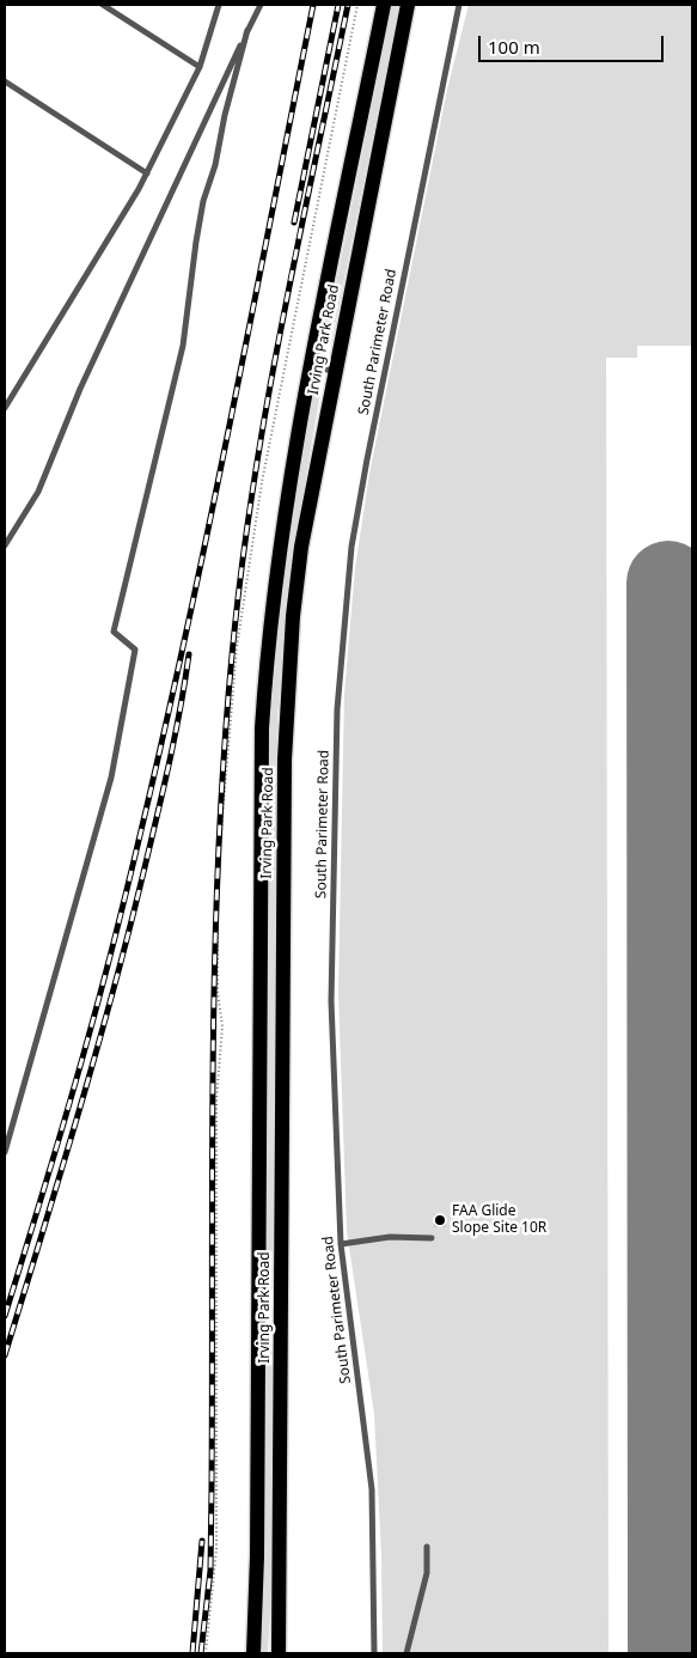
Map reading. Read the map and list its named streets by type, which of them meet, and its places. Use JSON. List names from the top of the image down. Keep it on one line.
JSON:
{"streets":{"main road":["Irving Park Road"],"lane":["South Parimeter Road"]},"places":["FAA Glide Slope Site 10R"],"scale_bar":"100 m"}
